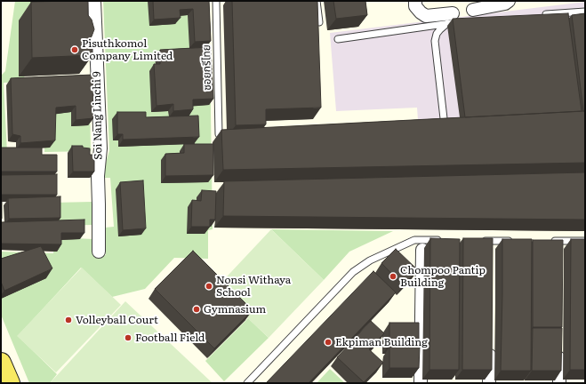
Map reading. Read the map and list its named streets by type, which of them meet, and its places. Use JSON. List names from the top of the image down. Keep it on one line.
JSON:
{"streets":{"street":["Soi Nang Linchi 9"],"lane":["ซอยกรีไทย"]},"places":["Pisuthkomol Company Limited","Chompoo Pantip Building","Nonsi Withaya School","Gymnasium","Volleyball Court","Football Field","Ekpiman Building"]}
